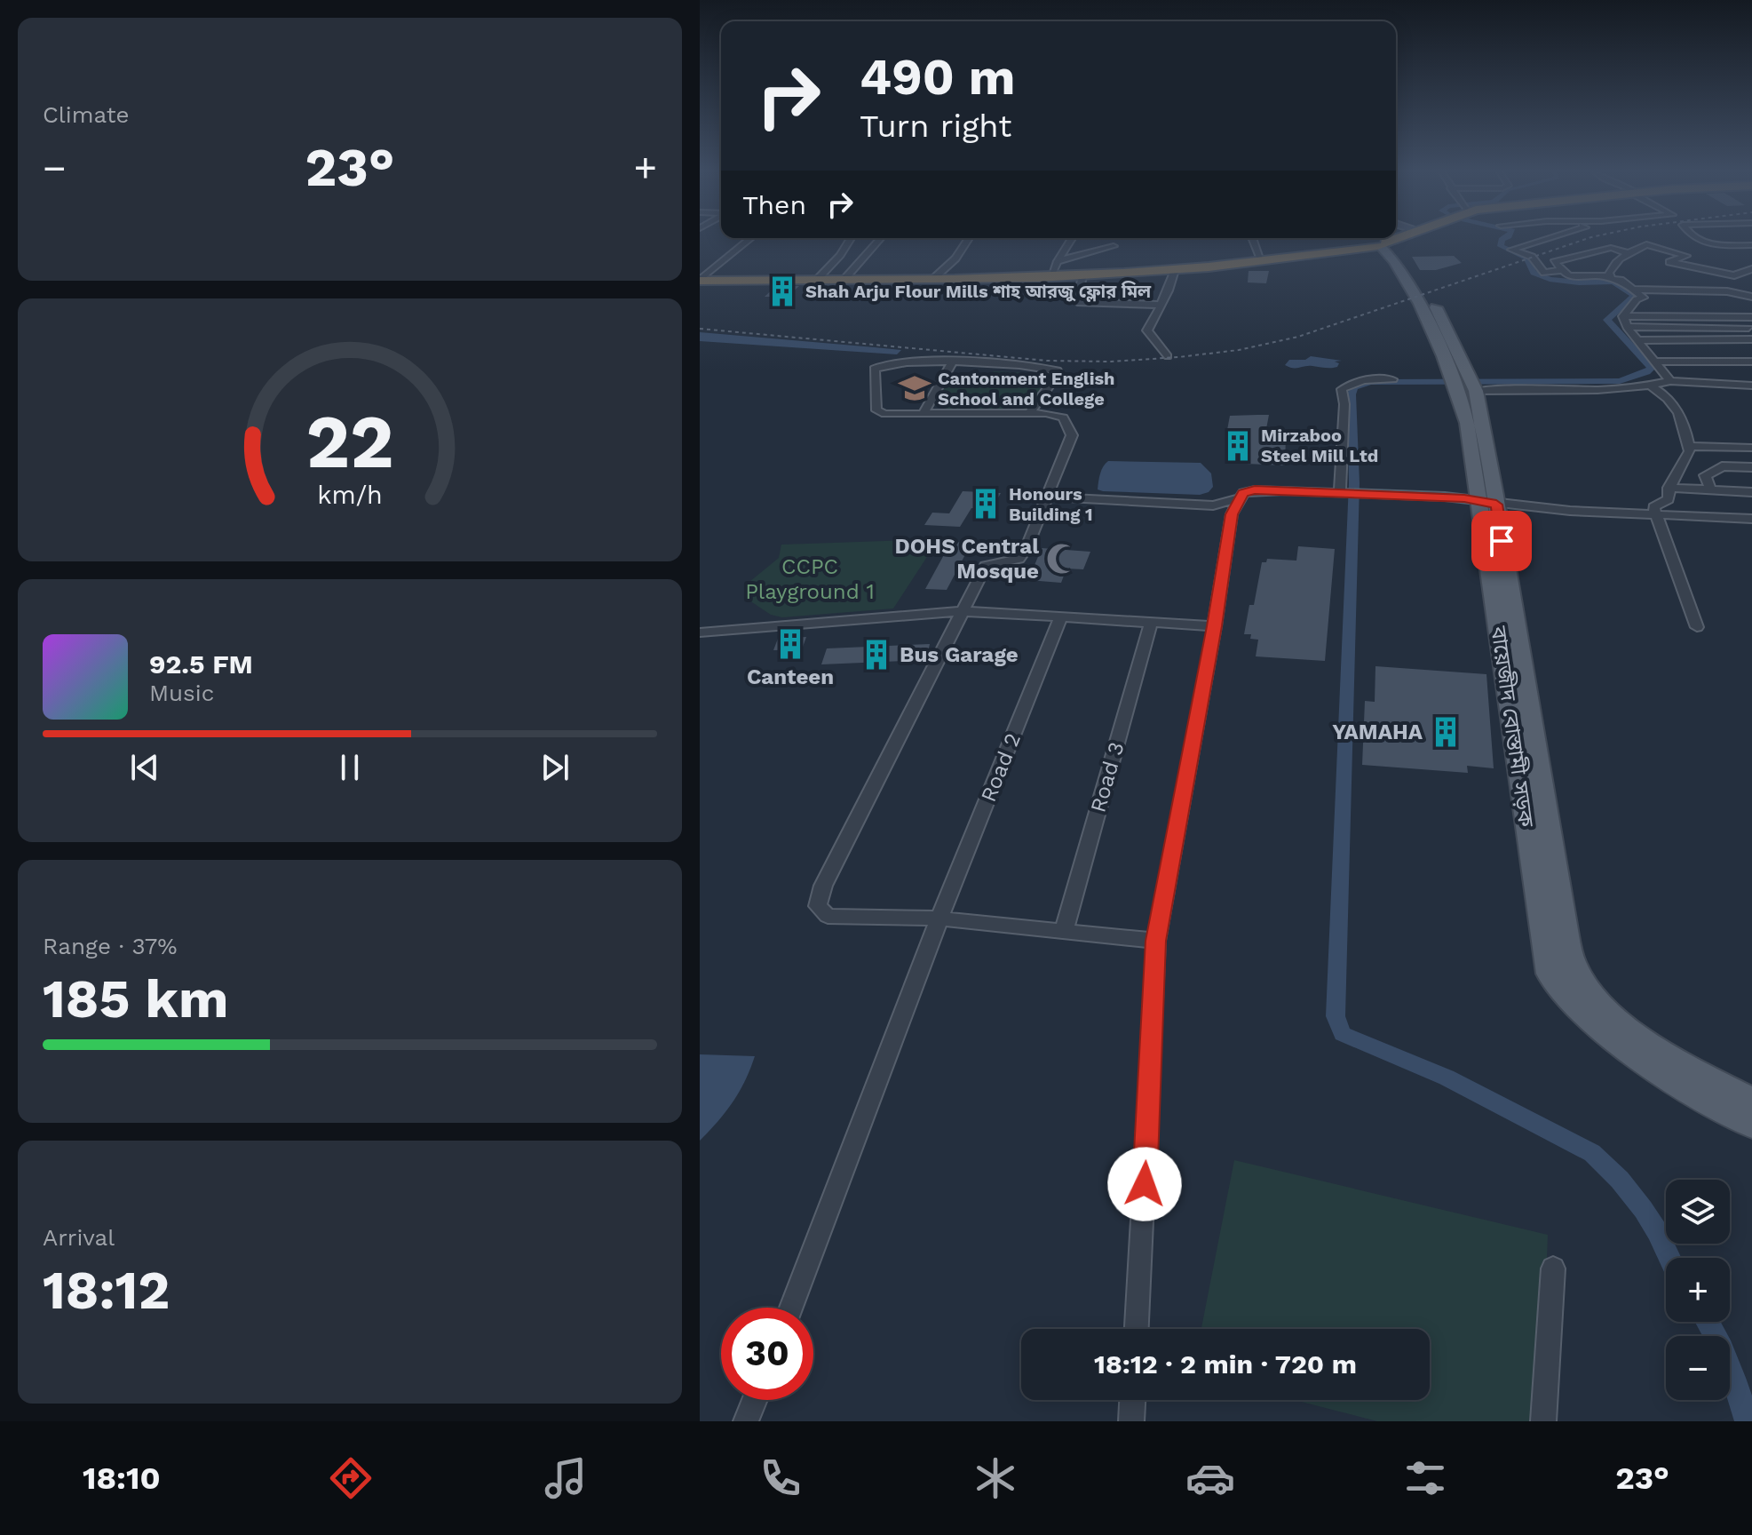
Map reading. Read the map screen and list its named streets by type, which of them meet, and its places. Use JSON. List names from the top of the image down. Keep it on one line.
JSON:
{"streets":{"main road":["বায়েজীদ বোস্তামী সড়ক"],"street":["Road 2","Road 3"]},"parks":["CCPC Playground 1"],"places":{"building":["Shah Arju Flour Mills শাহ আরজু ফ্লোর মিল","Mirzaboo Steel Mill Ltd","Honours Building 1","Canteen","Bus Garage","YAMAHA"],"school or university":["Cantonment English School and College"],"mosque":["DOHS Central Mosque"]},"page":{"tile":["Climate",["Range · 37%","185 km"],["Arrival","18:12"]],"turn":["490 m","Turn right"],"heat":["−","23°","+"],"then":"Then","song":["92.5 FM","Music"],"map_buttons":["+","−"],"limit":"30","trip":"18:12 · 2 min · 720 m","tabs":["18:10","23°"],"gauge":["22","km/h"]}}
